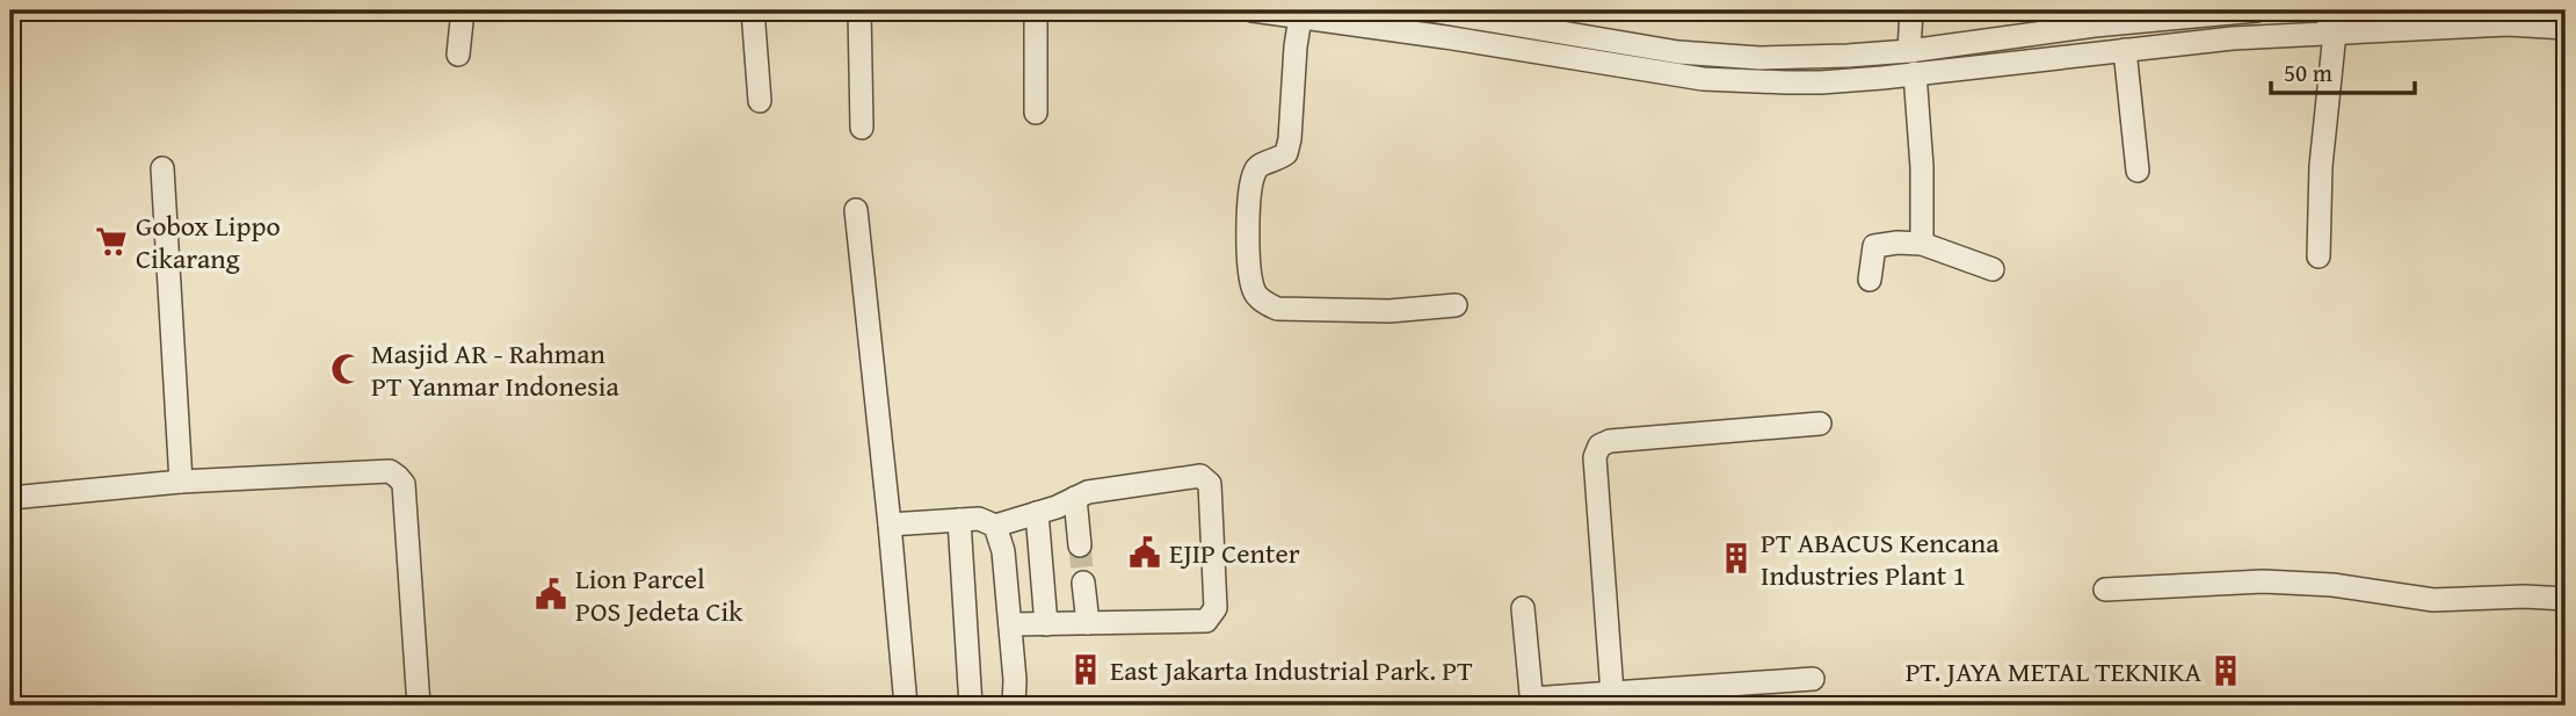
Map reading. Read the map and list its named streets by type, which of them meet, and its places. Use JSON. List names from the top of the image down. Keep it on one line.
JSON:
{"places":{"supermarket":["Gobox Lippo Cikarang"],"mosque":["Masjid AR - Rahman PT Yanmar Indonesia"],"public building":["EJIP Center","Lion Parcel POS Jedeta Cik"],"building":["PT ABACUS Kencana Industries Plant 1","East Jakarta Industrial Park. PT","PT. JAYA METAL TEKNIKA"]},"scale_bar":"50 m"}
